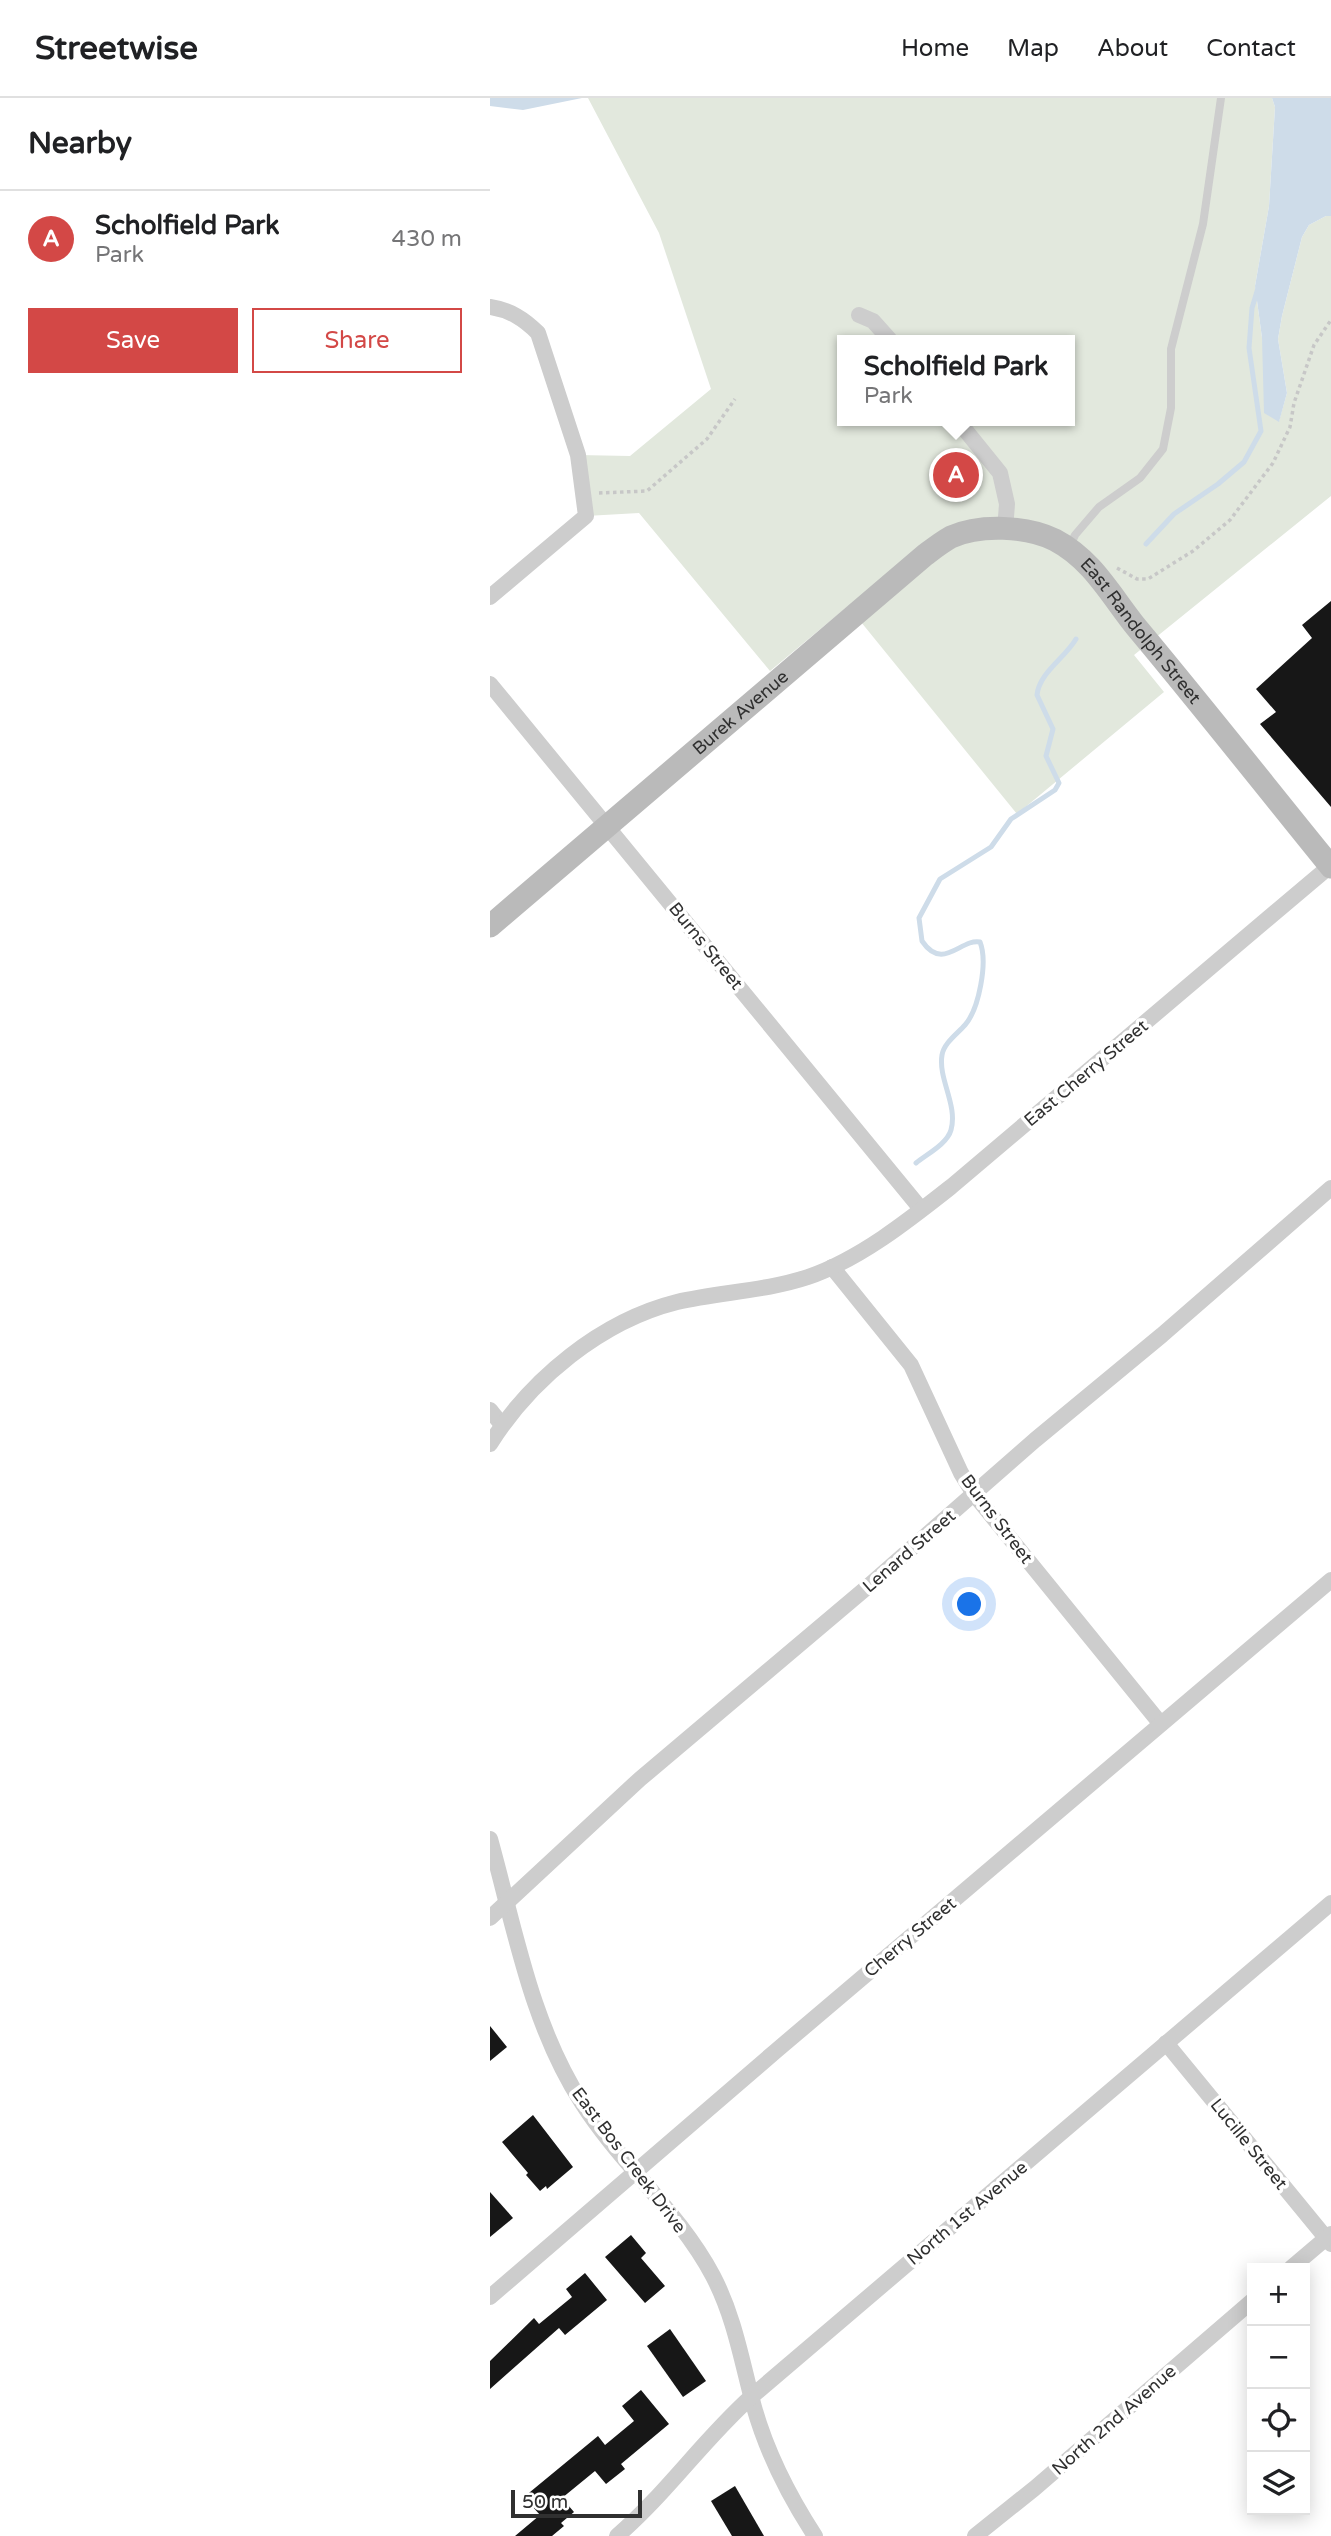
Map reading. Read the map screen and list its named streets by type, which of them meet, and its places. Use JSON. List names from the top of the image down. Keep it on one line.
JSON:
{"streets":{"street":["East Randolph Street","Burek Avenue","Burns Street","East Cherry Street","Lenard Street","Cherry Street","Lucille Street","East Bos Creek Drive","North 1st Avenue","North 2nd Avenue"]},"crossings":[["East Randolph Street","Burek Avenue"],["East Randolph Street","East Cherry Street"],["Burek Avenue","Burns Street"],["Burns Street","East Cherry Street"],["Burns Street","Lenard Street"],["Burns Street","Cherry Street"],["Lenard Street","East Bos Creek Drive"],["Cherry Street","East Bos Creek Drive"],["Lucille Street","North 1st Avenue"],["East Bos Creek Drive","North 1st Avenue"]],"scale_bar":"50 m","page":{"header":"Streetwise","nav":["Home","Map","About","Contact"],"heading":"Nearby","list":[{"mark":"A","name":"Scholfield Park","note":"Park","value":"430 m"}],"buttons":["Save","Share"],"popup":["Scholfield Park","Park"],"pins":"A","map_buttons":["+","−"],"scale":"50 m"}}
